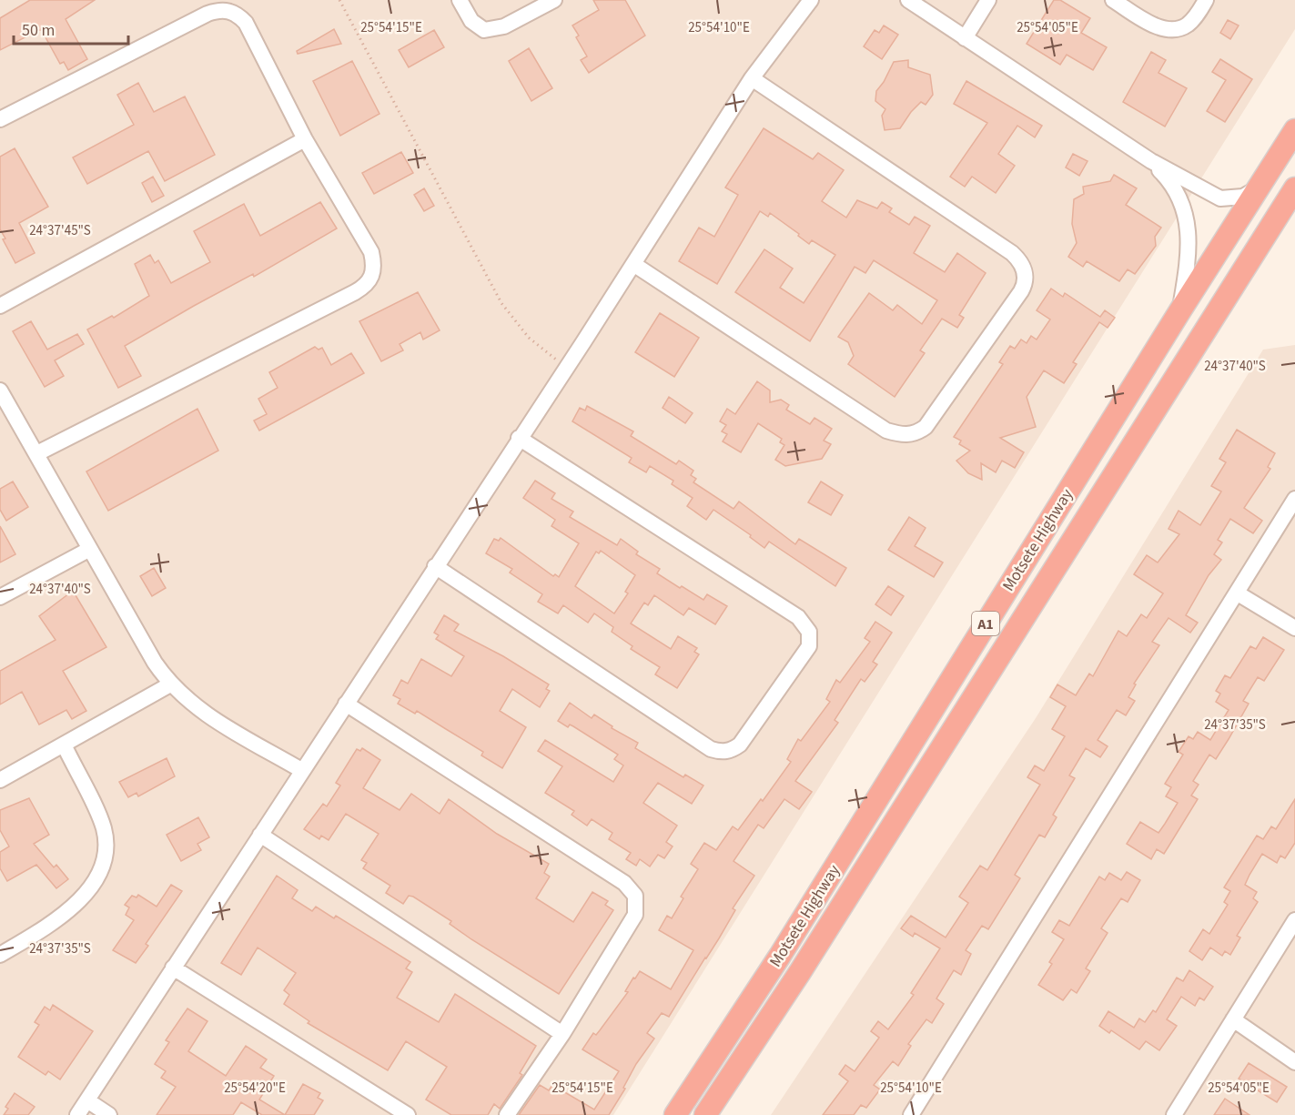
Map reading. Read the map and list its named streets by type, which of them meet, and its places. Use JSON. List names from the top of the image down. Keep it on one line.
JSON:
{"streets":{"highway":["Motsete Highway","A1"]},"scale_bar":"50 m","coordinates":["25°54'10\"E","25°54'15\"E","25°54'05\"E","24°37'45\"S","24°37'40\"S","24°37'35\"S","25°54'20\"E"]}
